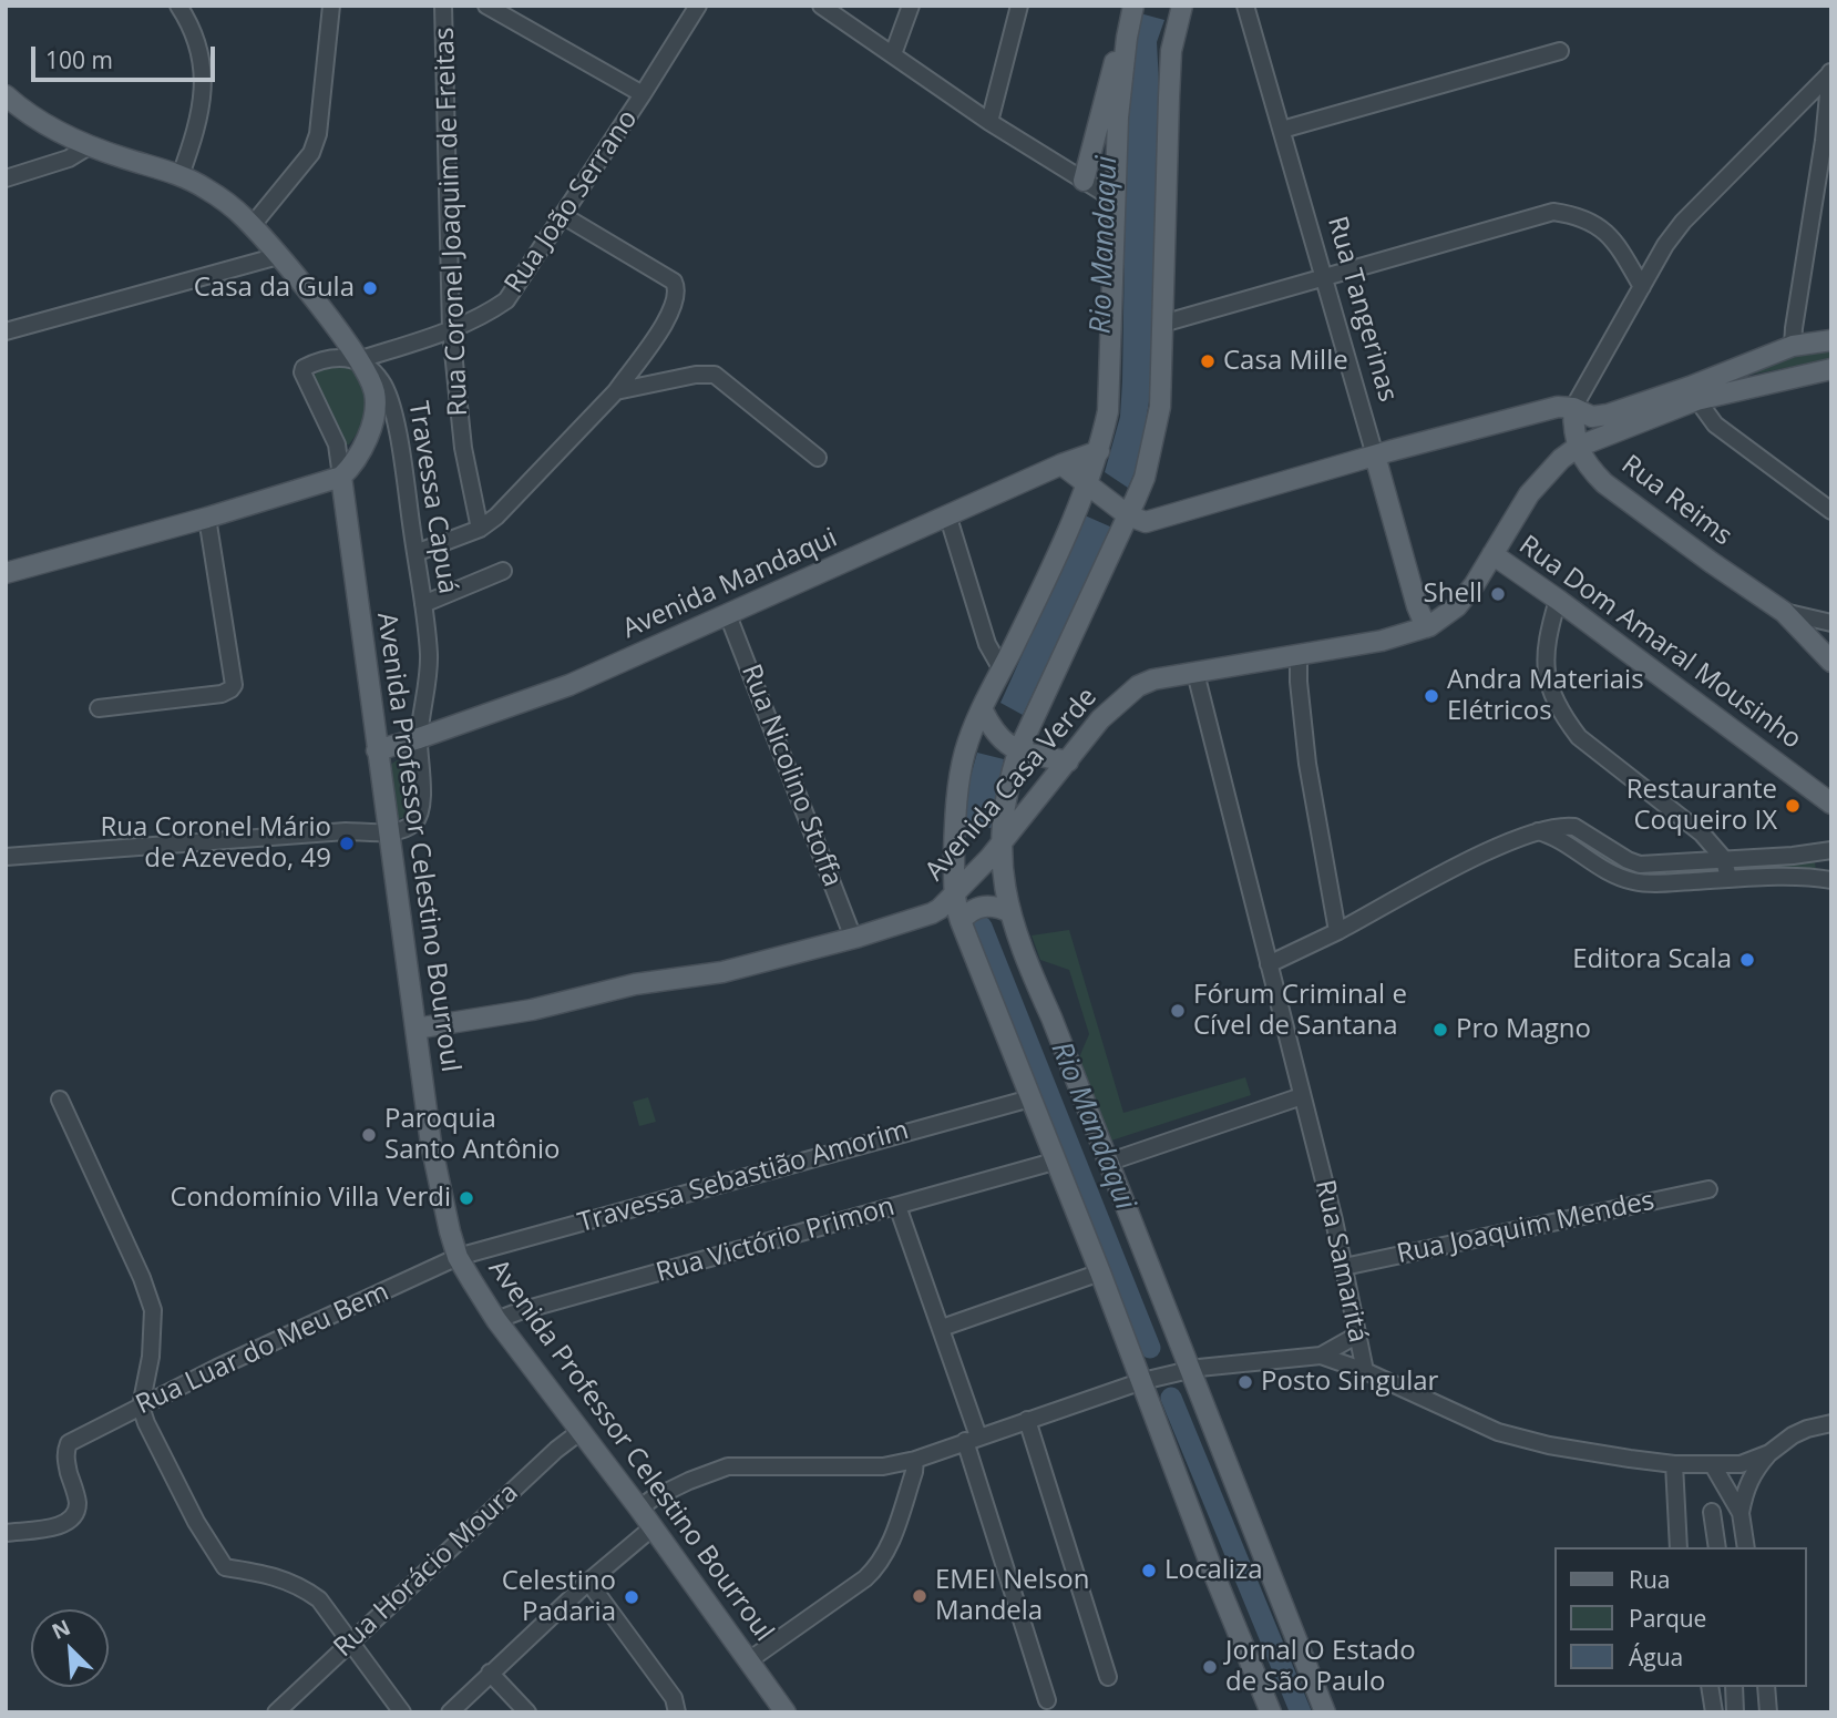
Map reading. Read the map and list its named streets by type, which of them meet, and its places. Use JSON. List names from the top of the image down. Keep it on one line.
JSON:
{"streets":{"main road":["Rua Tangerinas","Travessa Capuá","Rua Reims","Avenida Mandaqui","Rua Dom Amaral Mousinho","Avenida Casa Verde","Avenida Professor Celestino Bourroul"],"street":["Rua João Serrano","Rua Coronel Joaquim de Freitas","Rua Nicolino Stoffa","Travessa Sebastião Amorim","Rua Joaquim Mendes","Rua Victório Primon","Rua Samaritá","Rua Luar do Meu Bem","Rua Horácio Moura"]},"crossings":[["Rua João Serrano","Rua Coronel Joaquim de Freitas"],["Rua João Serrano","Travessa Capuá"],["Rua João Serrano","Avenida Professor Celestino Bourroul"],["Rua Tangerinas","Avenida Casa Verde"],["Travessa Capuá","Avenida Mandaqui"],["Travessa Capuá","Avenida Professor Celestino Bourroul"],["Rua Reims","Avenida Casa Verde"],["Avenida Mandaqui","Rua Nicolino Stoffa"],["Avenida Mandaqui","Avenida Professor Celestino Bourroul"],["Rua Dom Amaral Mousinho","Avenida Casa Verde"],["Rua Nicolino Stoffa","Avenida Casa Verde"],["Avenida Casa Verde","Avenida Professor Celestino Bourroul"],["Avenida Casa Verde","Rua Samaritá"],["Avenida Professor Celestino Bourroul","Travessa Sebastião Amorim"],["Avenida Professor Celestino Bourroul","Rua Victório Primon"],["Avenida Professor Celestino Bourroul","Rua Luar do Meu Bem"],["Avenida Professor Celestino Bourroul","Rua Horácio Moura"],["Travessa Sebastião Amorim","Rua Luar do Meu Bem"],["Rua Joaquim Mendes","Rua Samaritá"]],"water":["Rio Mandaqui"],"places":["Casa da Gula","Casa Mille","Shell","Andra Materiais Elétricos","Restaurante Coqueiro IX","Rua Coronel Mário de Azevedo, 49","Editora Scala","Fórum Criminal e Cível de Santana","Pro Magno","Paroquia Santo Antônio","Condomínio Villa Verdi","Posto Singular","Localiza","EMEI Nelson Mandela","Celestino Padaria","Jornal O Estado de São Paulo"],"legend":["Rua","Parque","Água"],"scale_bar":"100 m","north":"top left"}
